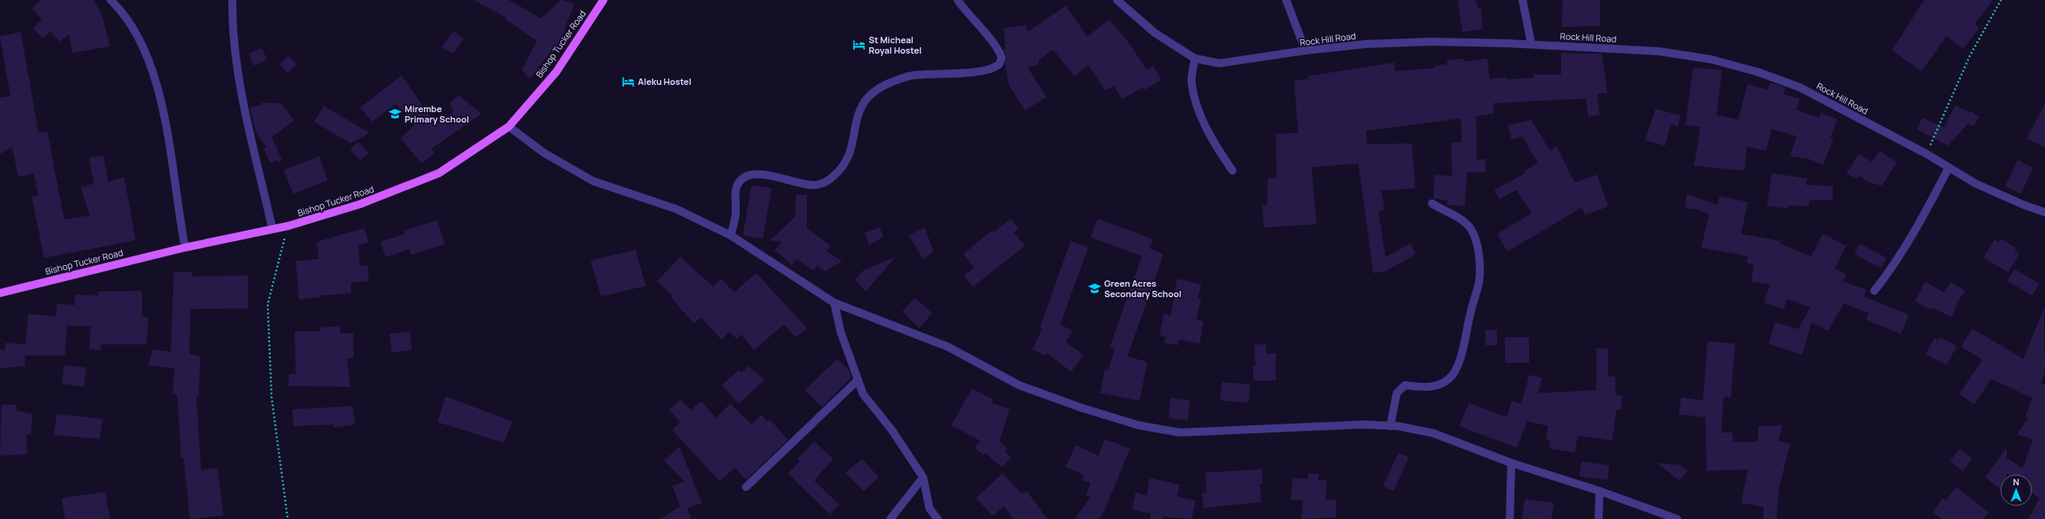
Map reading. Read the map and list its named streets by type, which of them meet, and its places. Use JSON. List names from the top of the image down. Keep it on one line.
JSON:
{"streets":{"main road":["Bishop Tucker Road"],"street":["Rock Hill Road"]},"places":{"hotel":["St Micheal Royal Hostel","Aleku Hostel"],"school or university":["Mirembe Primary School","Green Acres Secondary School"]},"north":"top"}
